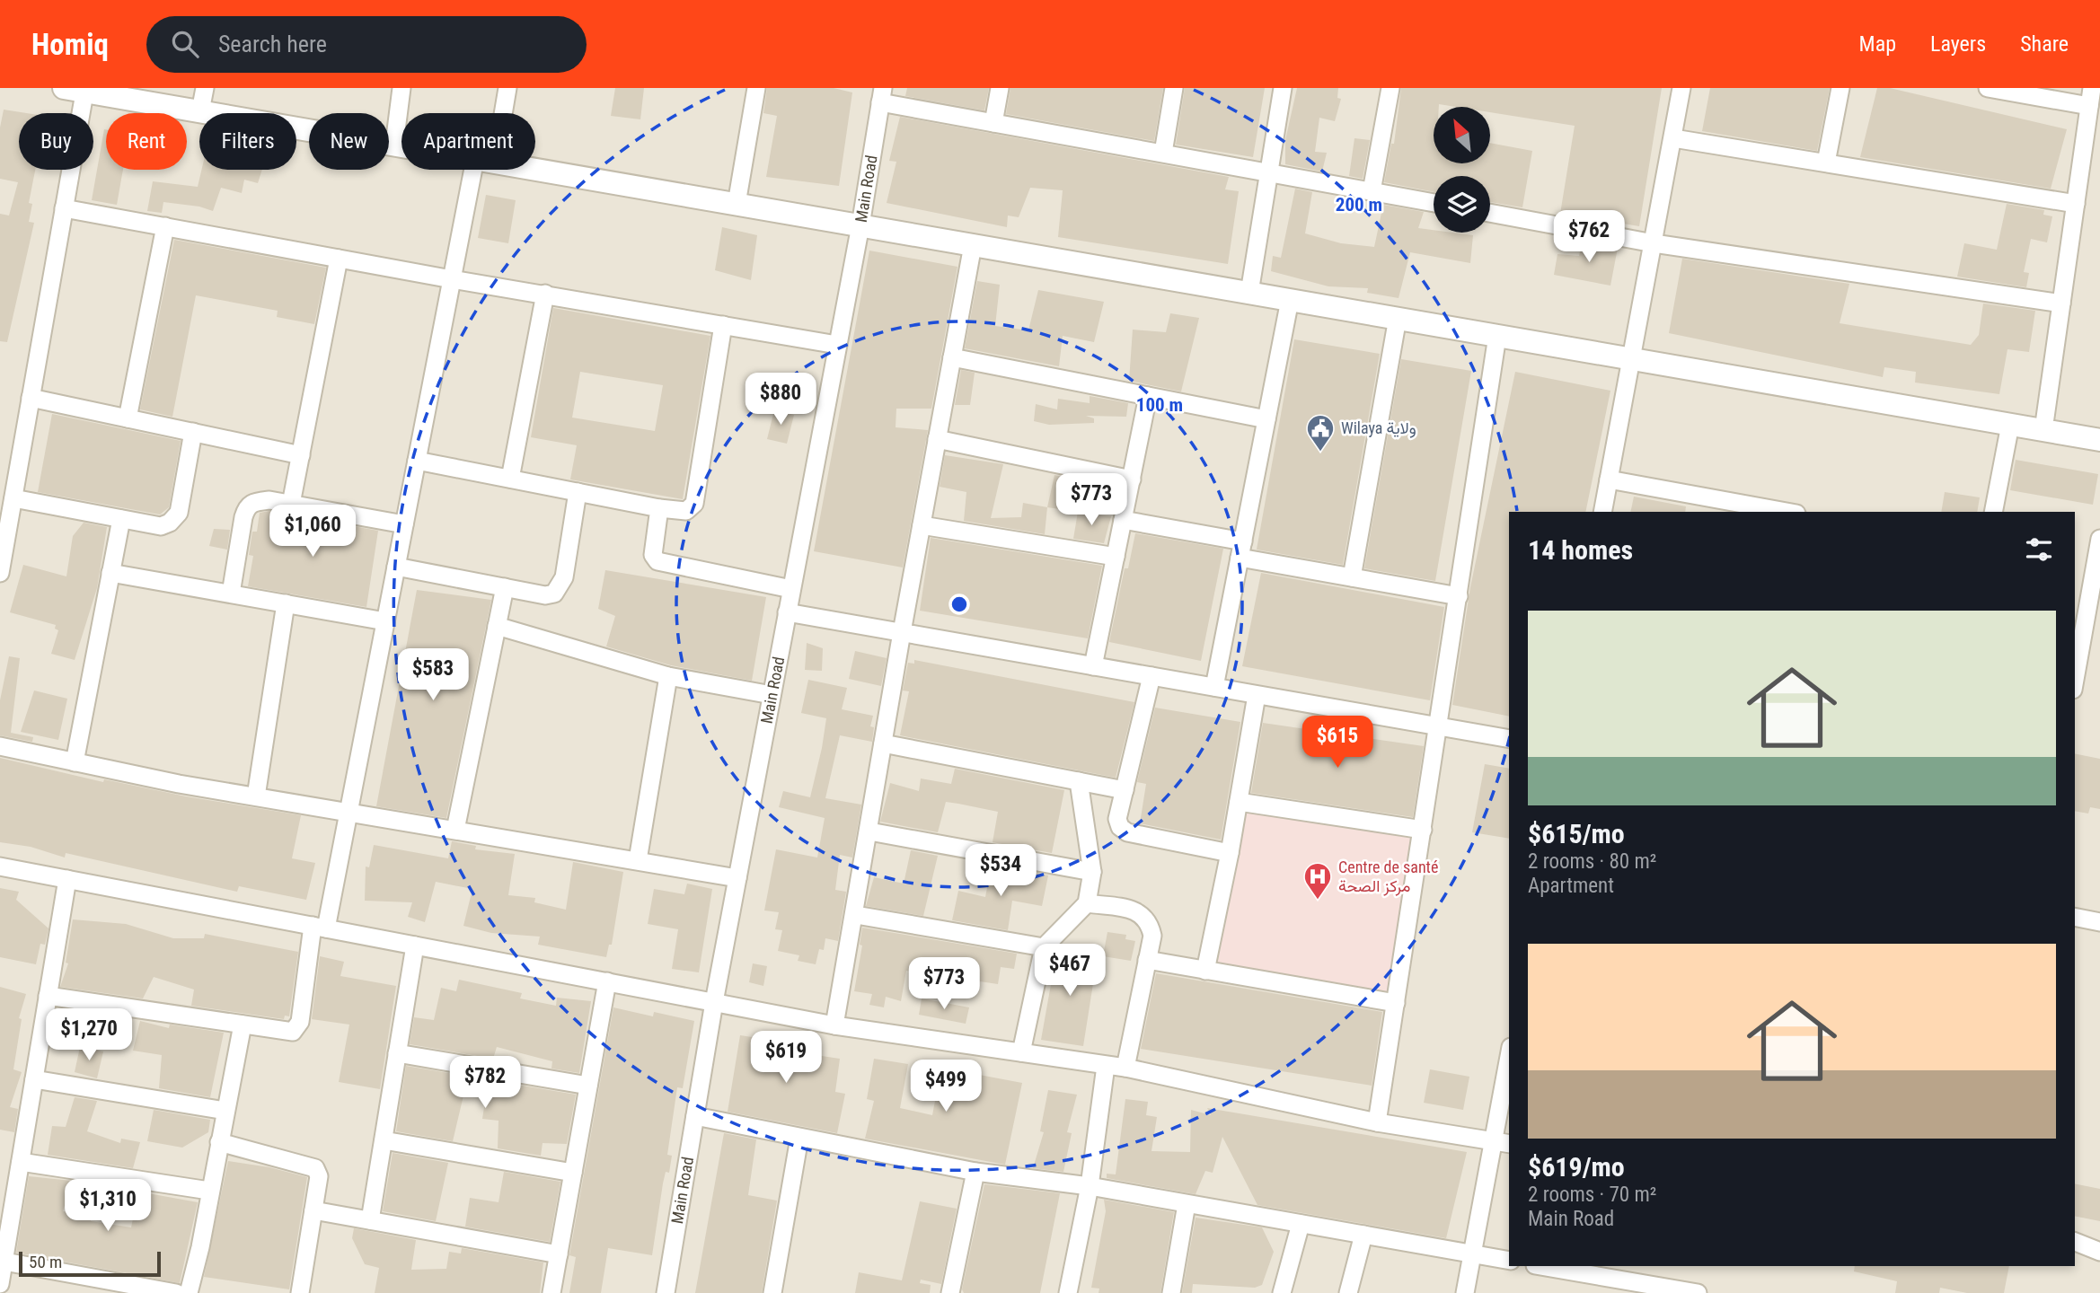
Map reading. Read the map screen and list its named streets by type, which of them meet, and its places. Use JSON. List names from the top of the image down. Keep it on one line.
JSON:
{"streets":{"street":["Main Road"]},"places":{"public building":["Wilaya ولاية"],"hospital":["Centre de santé مركز الصحة"]},"scale_bar":"50 m","north":"top left","page":{"header":"Homiq","search":"Search here","nav":["Map","Layers","Share"],"chip":["Buy","Rent","Filters","New","Apartment"],"price":["$762","$880","$773","$1,060","$583","$615","$534","$467","$773","$1,270","$619","$782","$499","$1,310"],"heading":"14 homes","list":[{"name":"$615/mo","note":"2 rooms · 80 m² · Apartment"},{"name":"$619/mo","note":"2 rooms · 70 m² · Main Road"}],"scale":"50 m"},"rings":["200 m","100 m"]}
